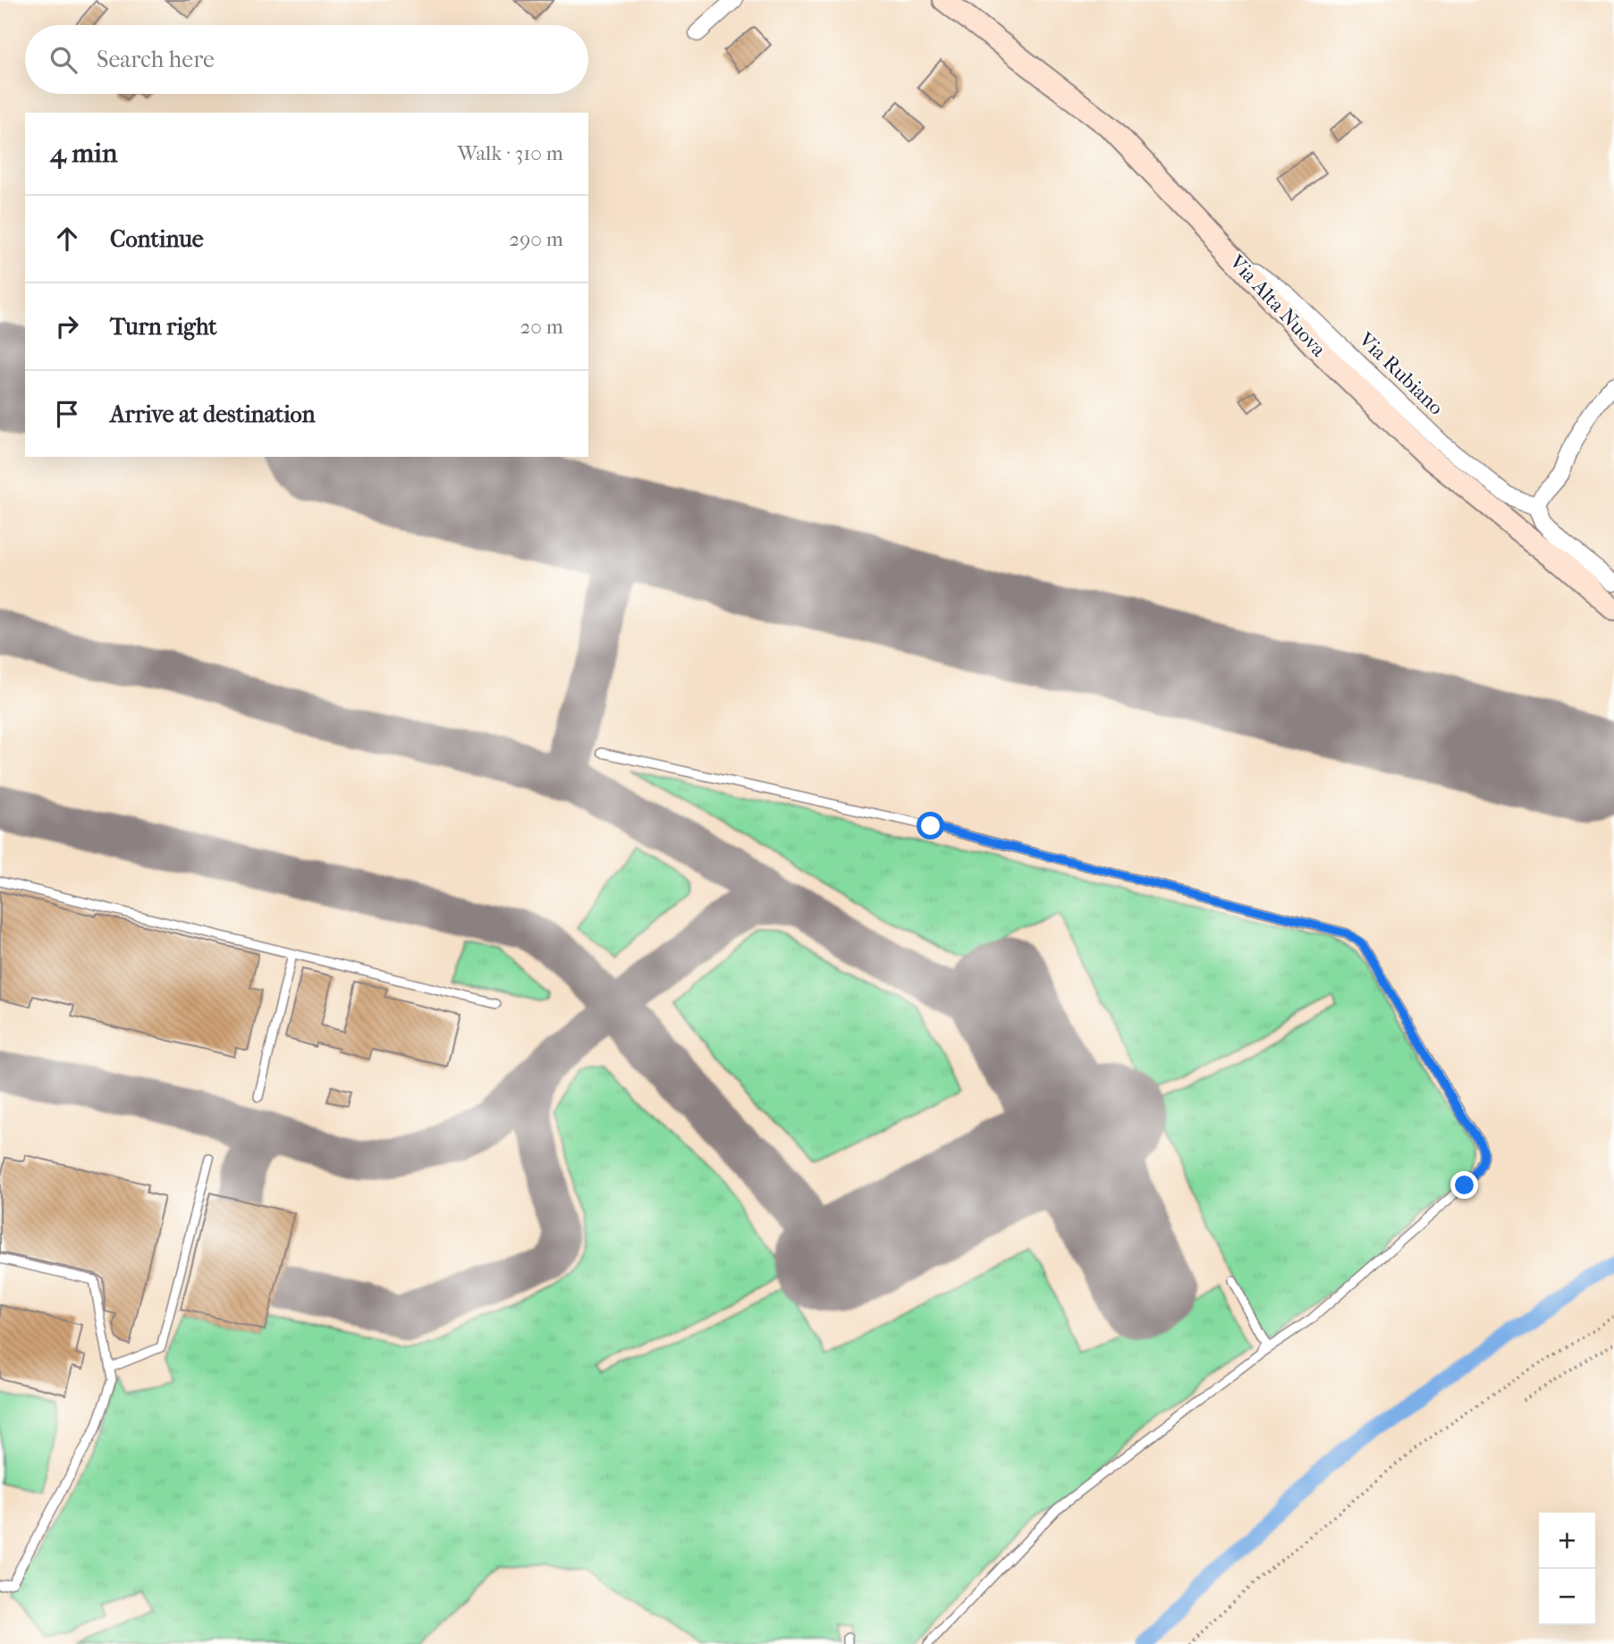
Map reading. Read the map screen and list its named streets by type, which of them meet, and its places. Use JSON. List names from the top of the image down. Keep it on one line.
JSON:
{"streets":{"street":["Via Alta Nuova","Via Rubiano"]},"crossings":[["Via Alta Nuova","Via Rubiano"]],"page":{"search":"Search here","heading":["4 min","Walk · 310 m"],"list":[["Continue","290 m"],["Turn right","20 m"],"Arrive at destination"],"map_buttons":["+","−"]}}
